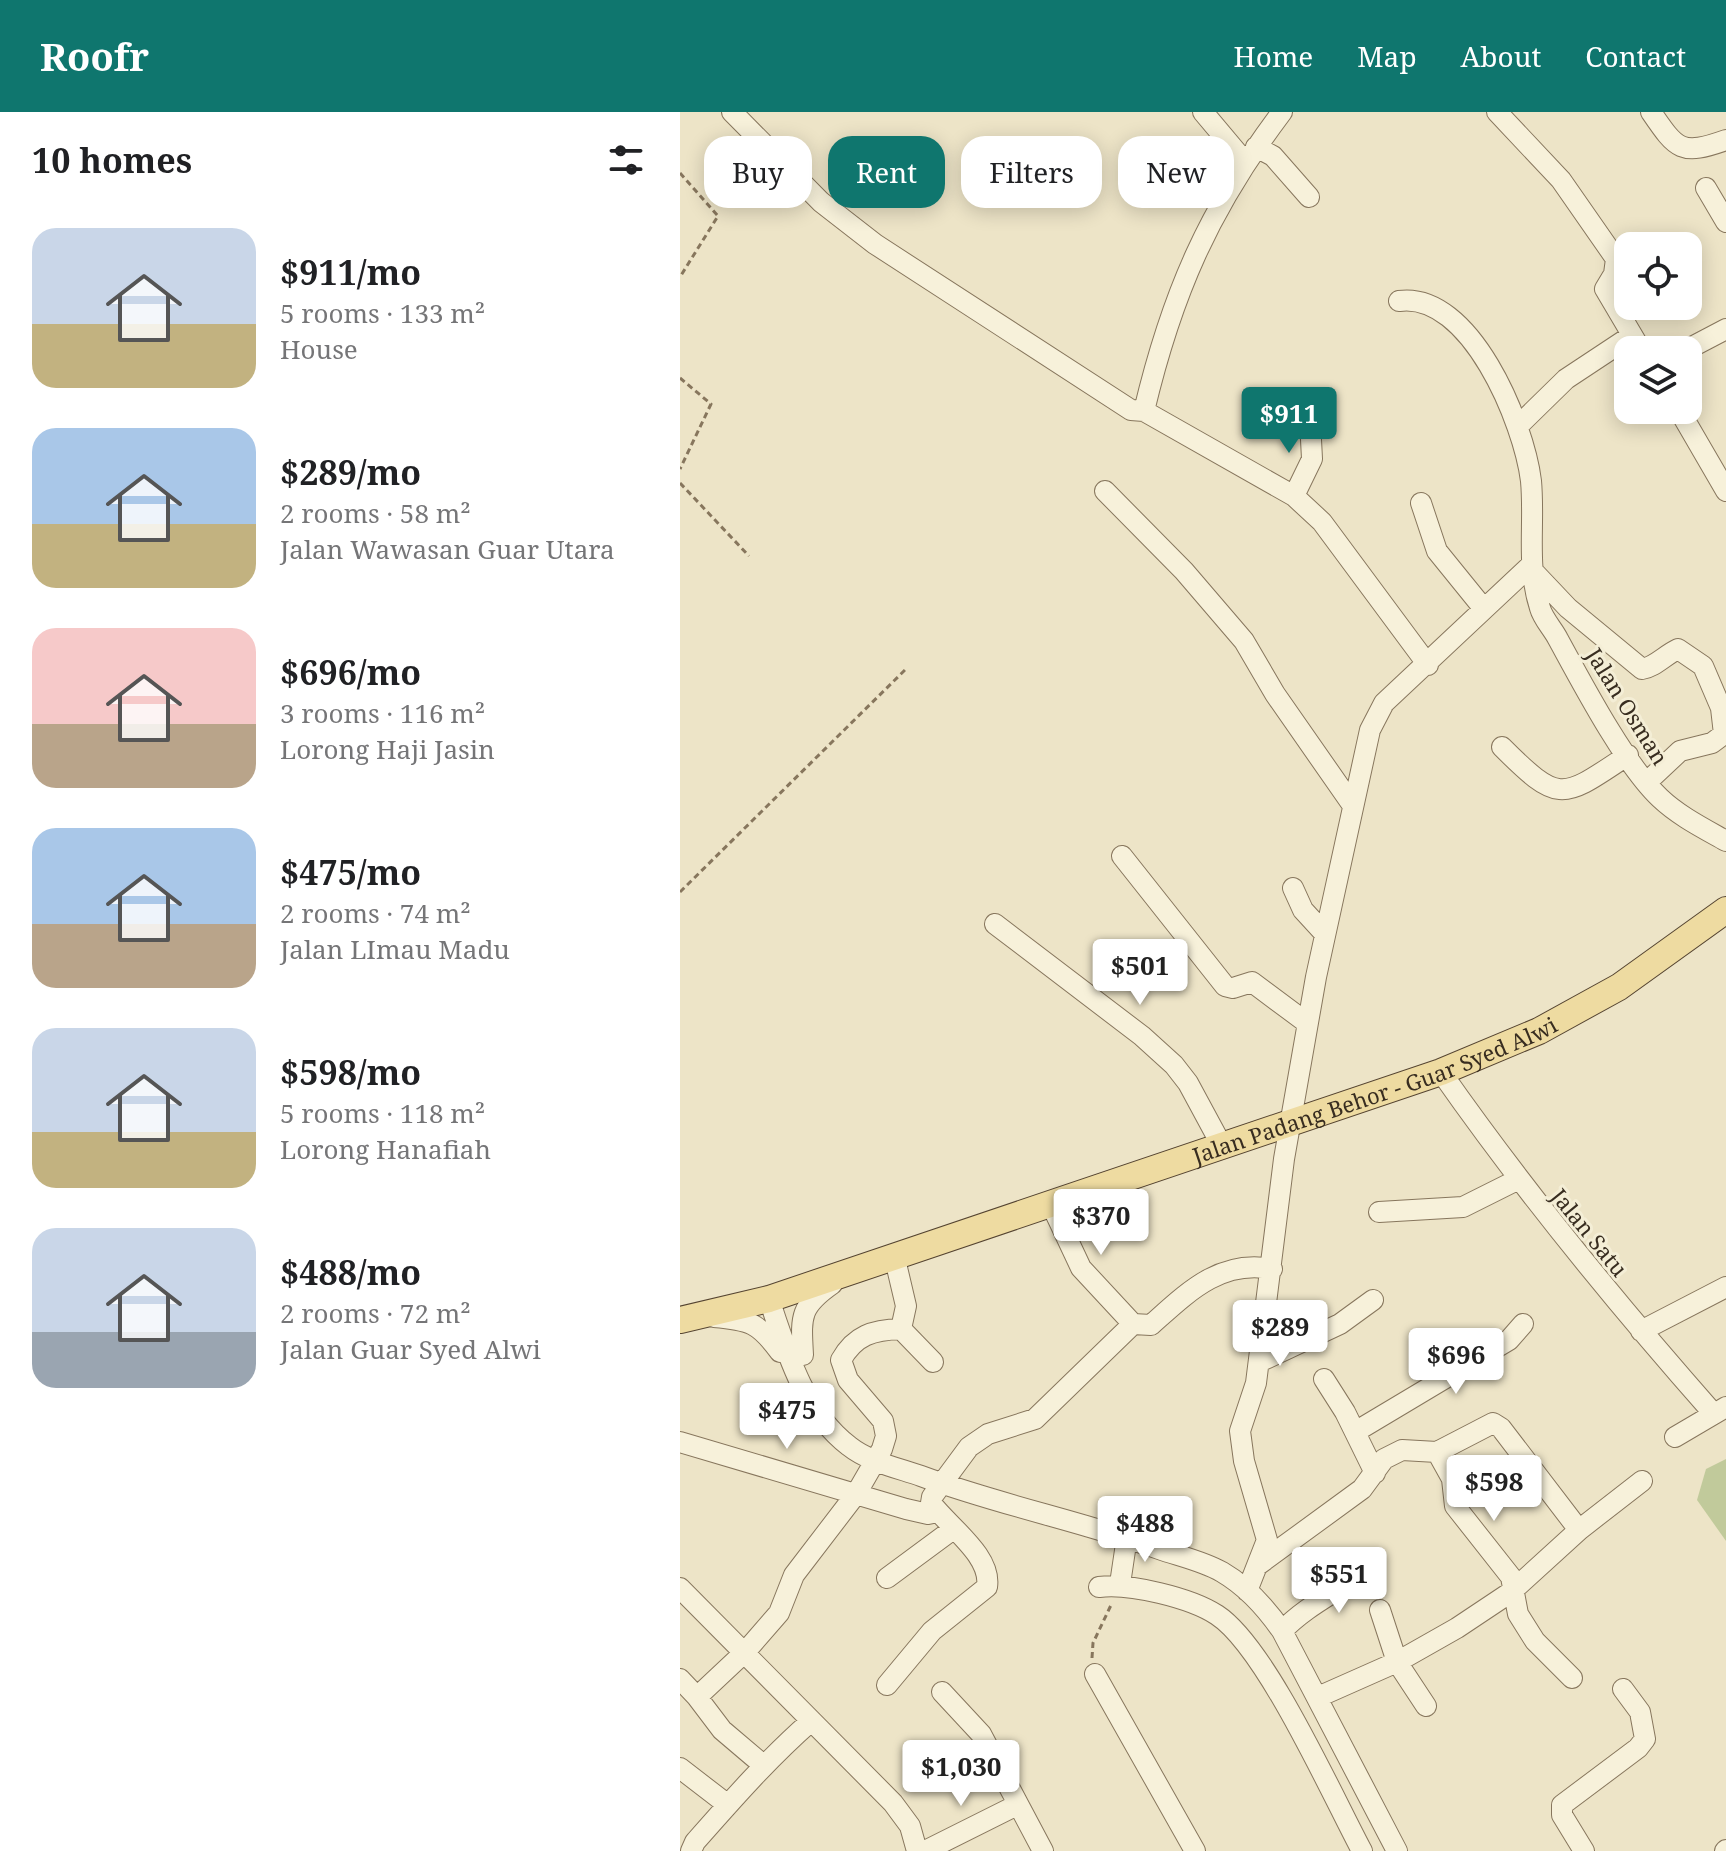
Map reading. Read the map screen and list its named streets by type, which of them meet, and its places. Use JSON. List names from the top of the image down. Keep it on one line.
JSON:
{"streets":{"main road":["Jalan Padang Behor - Guar Syed Alwi"],"street":["Jalan Osman","Jalan Satu"]},"crossings":[["Jalan Padang Behor - Guar Syed Alwi","Jalan Satu"]],"page":{"header":"Roofr","nav":["Home","Map","About","Contact"],"heading":"10 homes","chip":["Buy","Rent","Filters","New"],"list":[{"name":"$911/mo","note":"5 rooms · 133 m² · House"},{"name":"$289/mo","note":"2 rooms · 58 m² · Jalan Wawasan Guar Utara"},{"name":"$696/mo","note":"3 rooms · 116 m² · Lorong Haji Jasin"},{"name":"$475/mo","note":"2 rooms · 74 m² · Jalan LImau Madu"},{"name":"$598/mo","note":"5 rooms · 118 m² · Lorong Hanafiah"},{"name":"$488/mo","note":"2 rooms · 72 m² · Jalan Guar Syed Alwi"}],"price":["$911","$501","$370","$289","$696","$475","$598","$488","$551","$1,030"]}}
